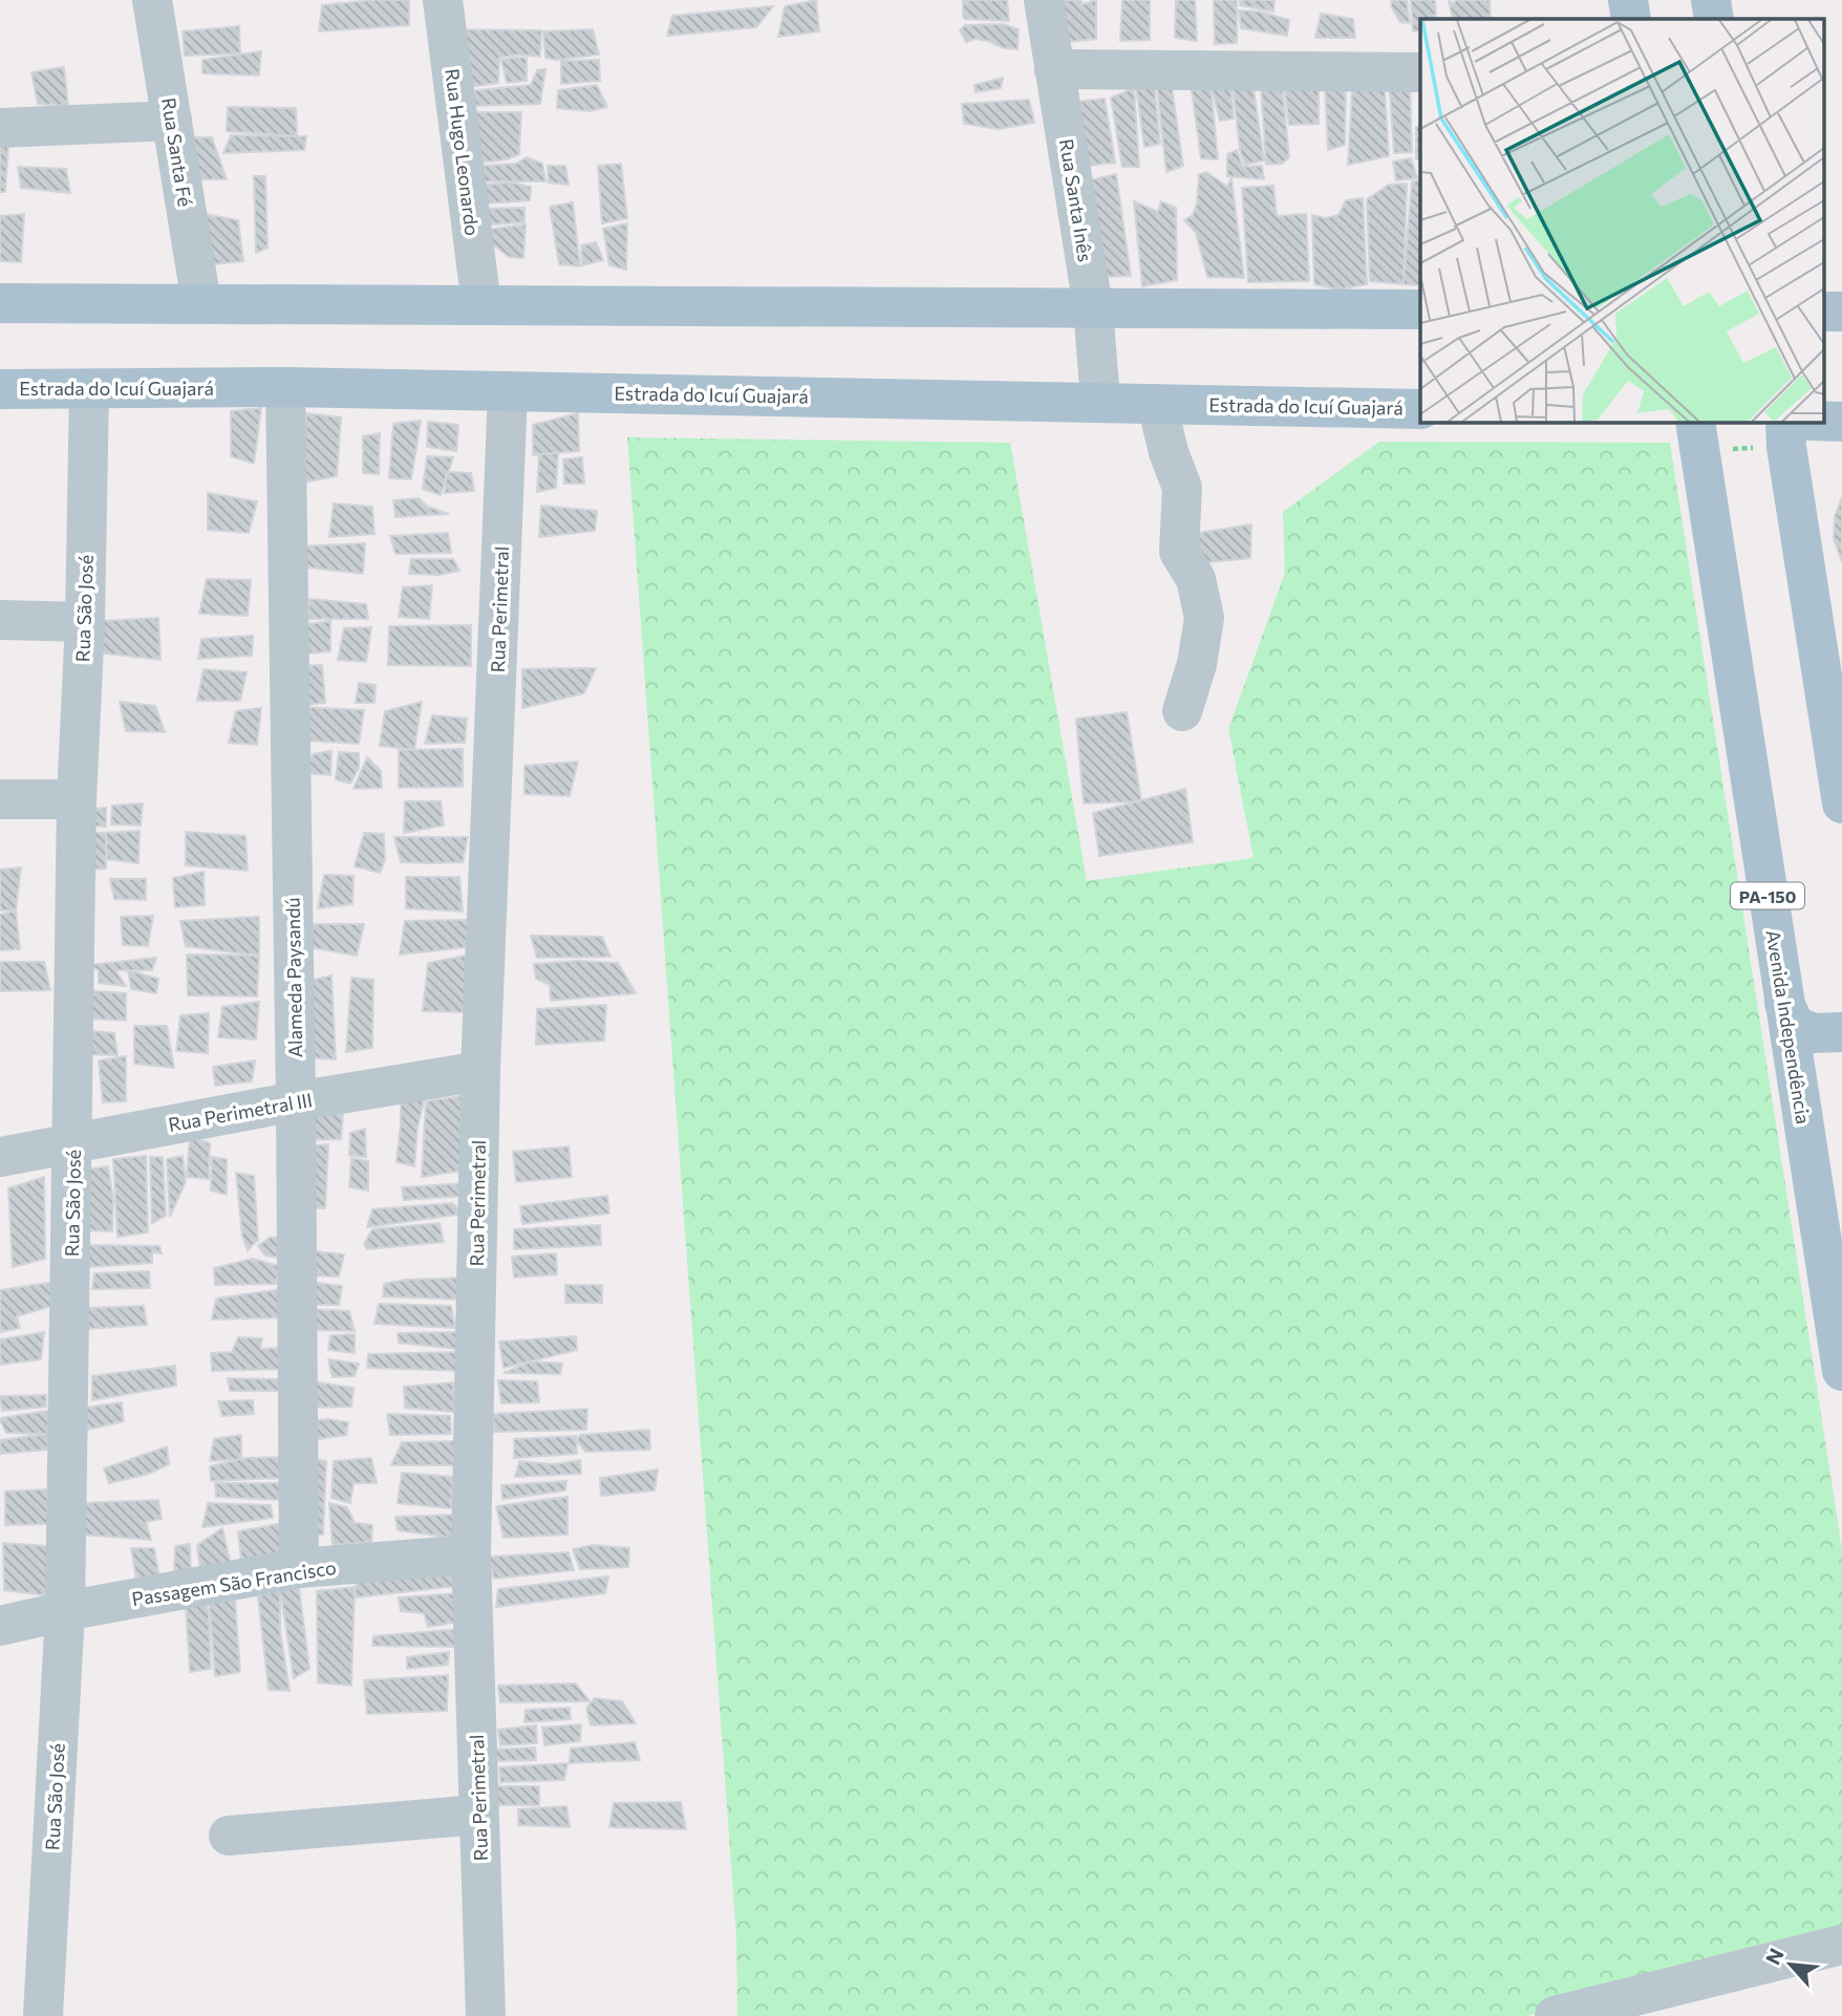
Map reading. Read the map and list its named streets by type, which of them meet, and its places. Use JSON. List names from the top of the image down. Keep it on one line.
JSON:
{"streets":{"main road":["Estrada do Icuí Guajará","PA-150","Avenida Independência"],"street":["Rua Santa Fé","Rua Hugo Leonardo","Rua Santa Inês","Rua São José","Rua Perimetral","Alameda Paysandú","Rua Perimetral III","Passagem São Francisco"]},"crossings":[["Rua Santa Inês","Estrada do Icuí Guajará"],["Estrada do Icuí Guajará","Rua São José"],["Estrada do Icuí Guajará","Rua Perimetral"],["Estrada do Icuí Guajará","Alameda Paysandú"],["Rua São José","Rua Perimetral III"],["Rua São José","Passagem São Francisco"],["Rua Perimetral","Rua Perimetral III"],["Rua Perimetral","Passagem São Francisco"],["Alameda Paysandú","Rua Perimetral III"],["Alameda Paysandú","Passagem São Francisco"]],"north":"top left"}
